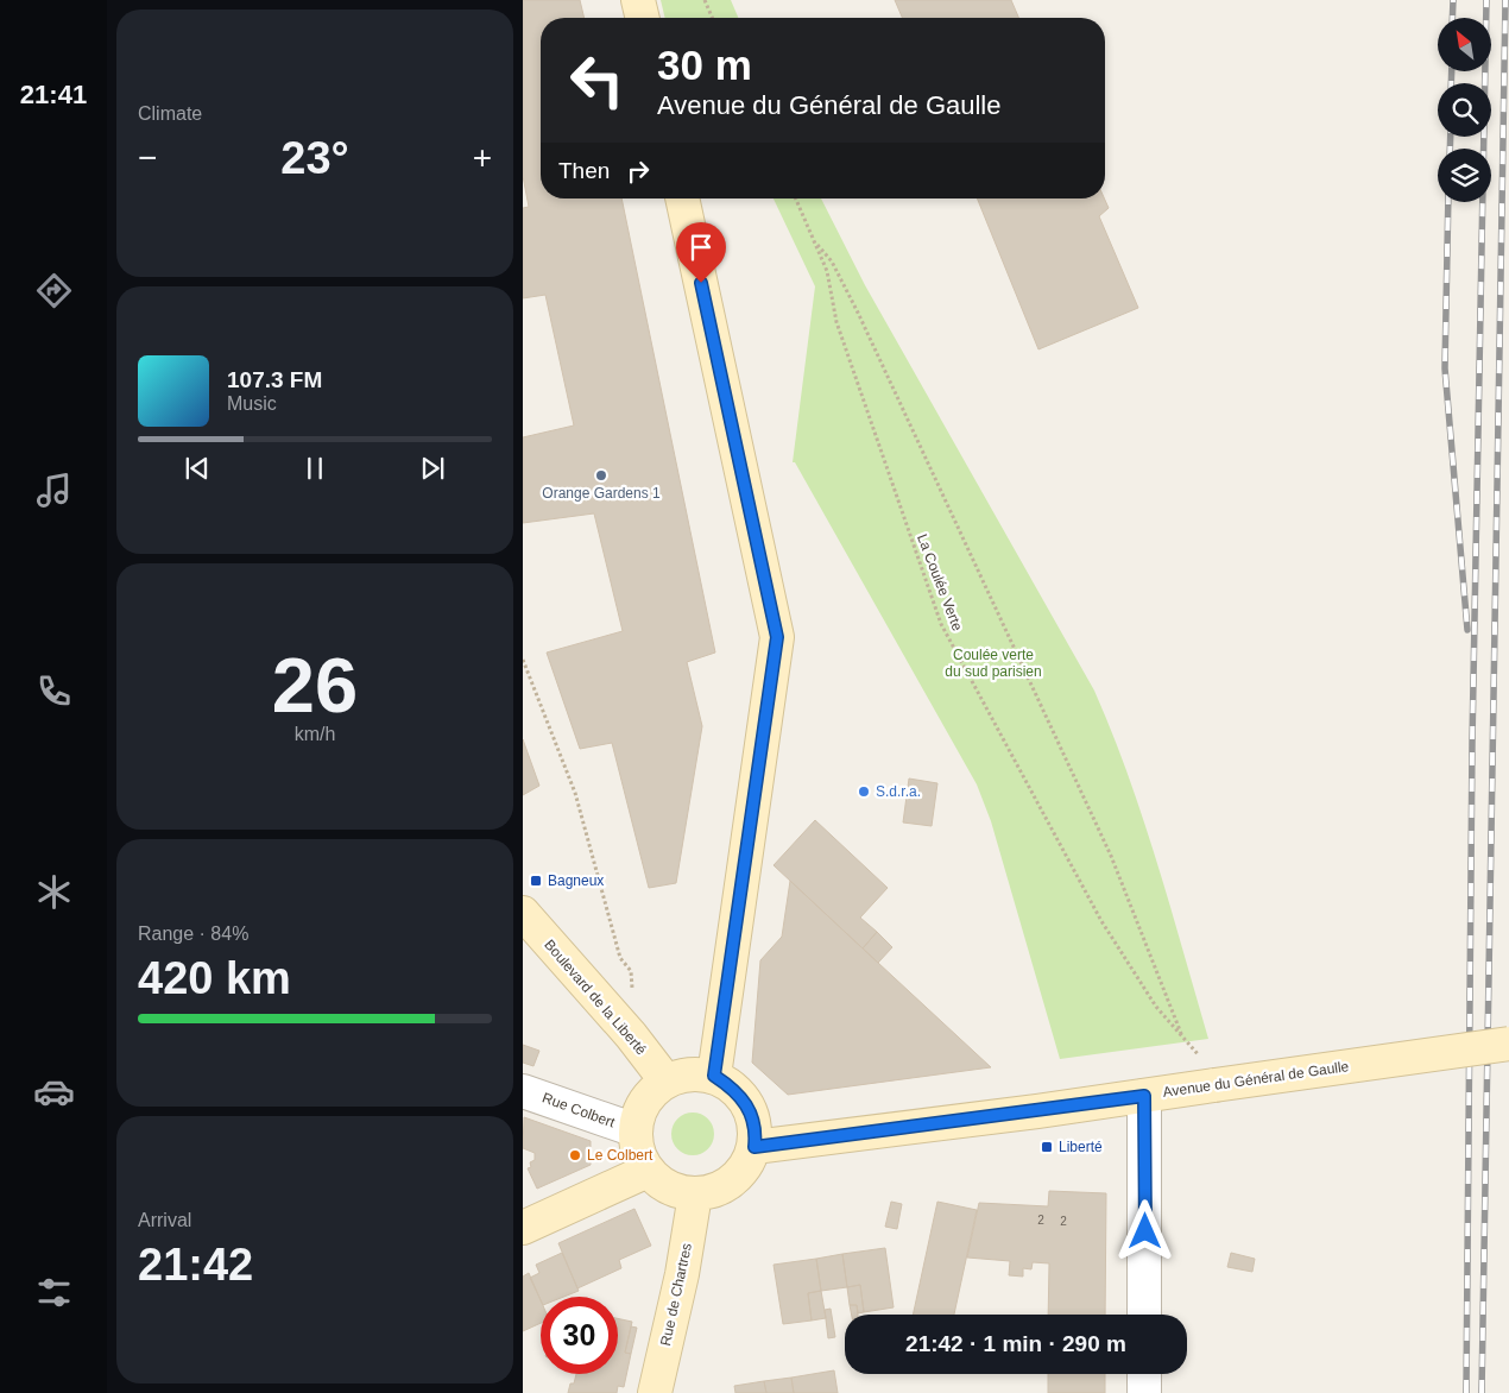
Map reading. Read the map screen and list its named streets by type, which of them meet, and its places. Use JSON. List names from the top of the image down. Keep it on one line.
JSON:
{"streets":{"main road":["Boulevard de la Liberté","Avenue du Général de Gaulle","Rue de Chartres"],"street":["Rue Colbert"],"path":["La Coulée Verte"]},"crossings":[["La Coulée Verte","Avenue du Général de Gaulle"],["Boulevard de la Liberté","Avenue du Général de Gaulle"],["Boulevard de la Liberté","Rue Colbert"],["Boulevard de la Liberté","Rue de Chartres"],["Avenue du Général de Gaulle","Rue Colbert"],["Avenue du Général de Gaulle","Rue de Chartres"],["Rue Colbert","Rue de Chartres"]],"parks":["Coulée verte du sud parisien"],"places":{"other":["Orange Gardens 1","S.d.r.a.","Le Colbert"],"transit":["Bagneux","Liberté"]},"house_numbers":["2","2"],"north":"top left","page":{"tabs":"21:41","tile":["Climate",["26","km/h"],["Range · 84%","420 km"],["Arrival","21:42"]],"turn":["30 m","Avenue du Général de Gaulle"],"heat":["−","23°","+"],"then":"Then","song":["107.3 FM","Music"],"limit":"30","trip":"21:42 · 1 min · 290 m"}}
